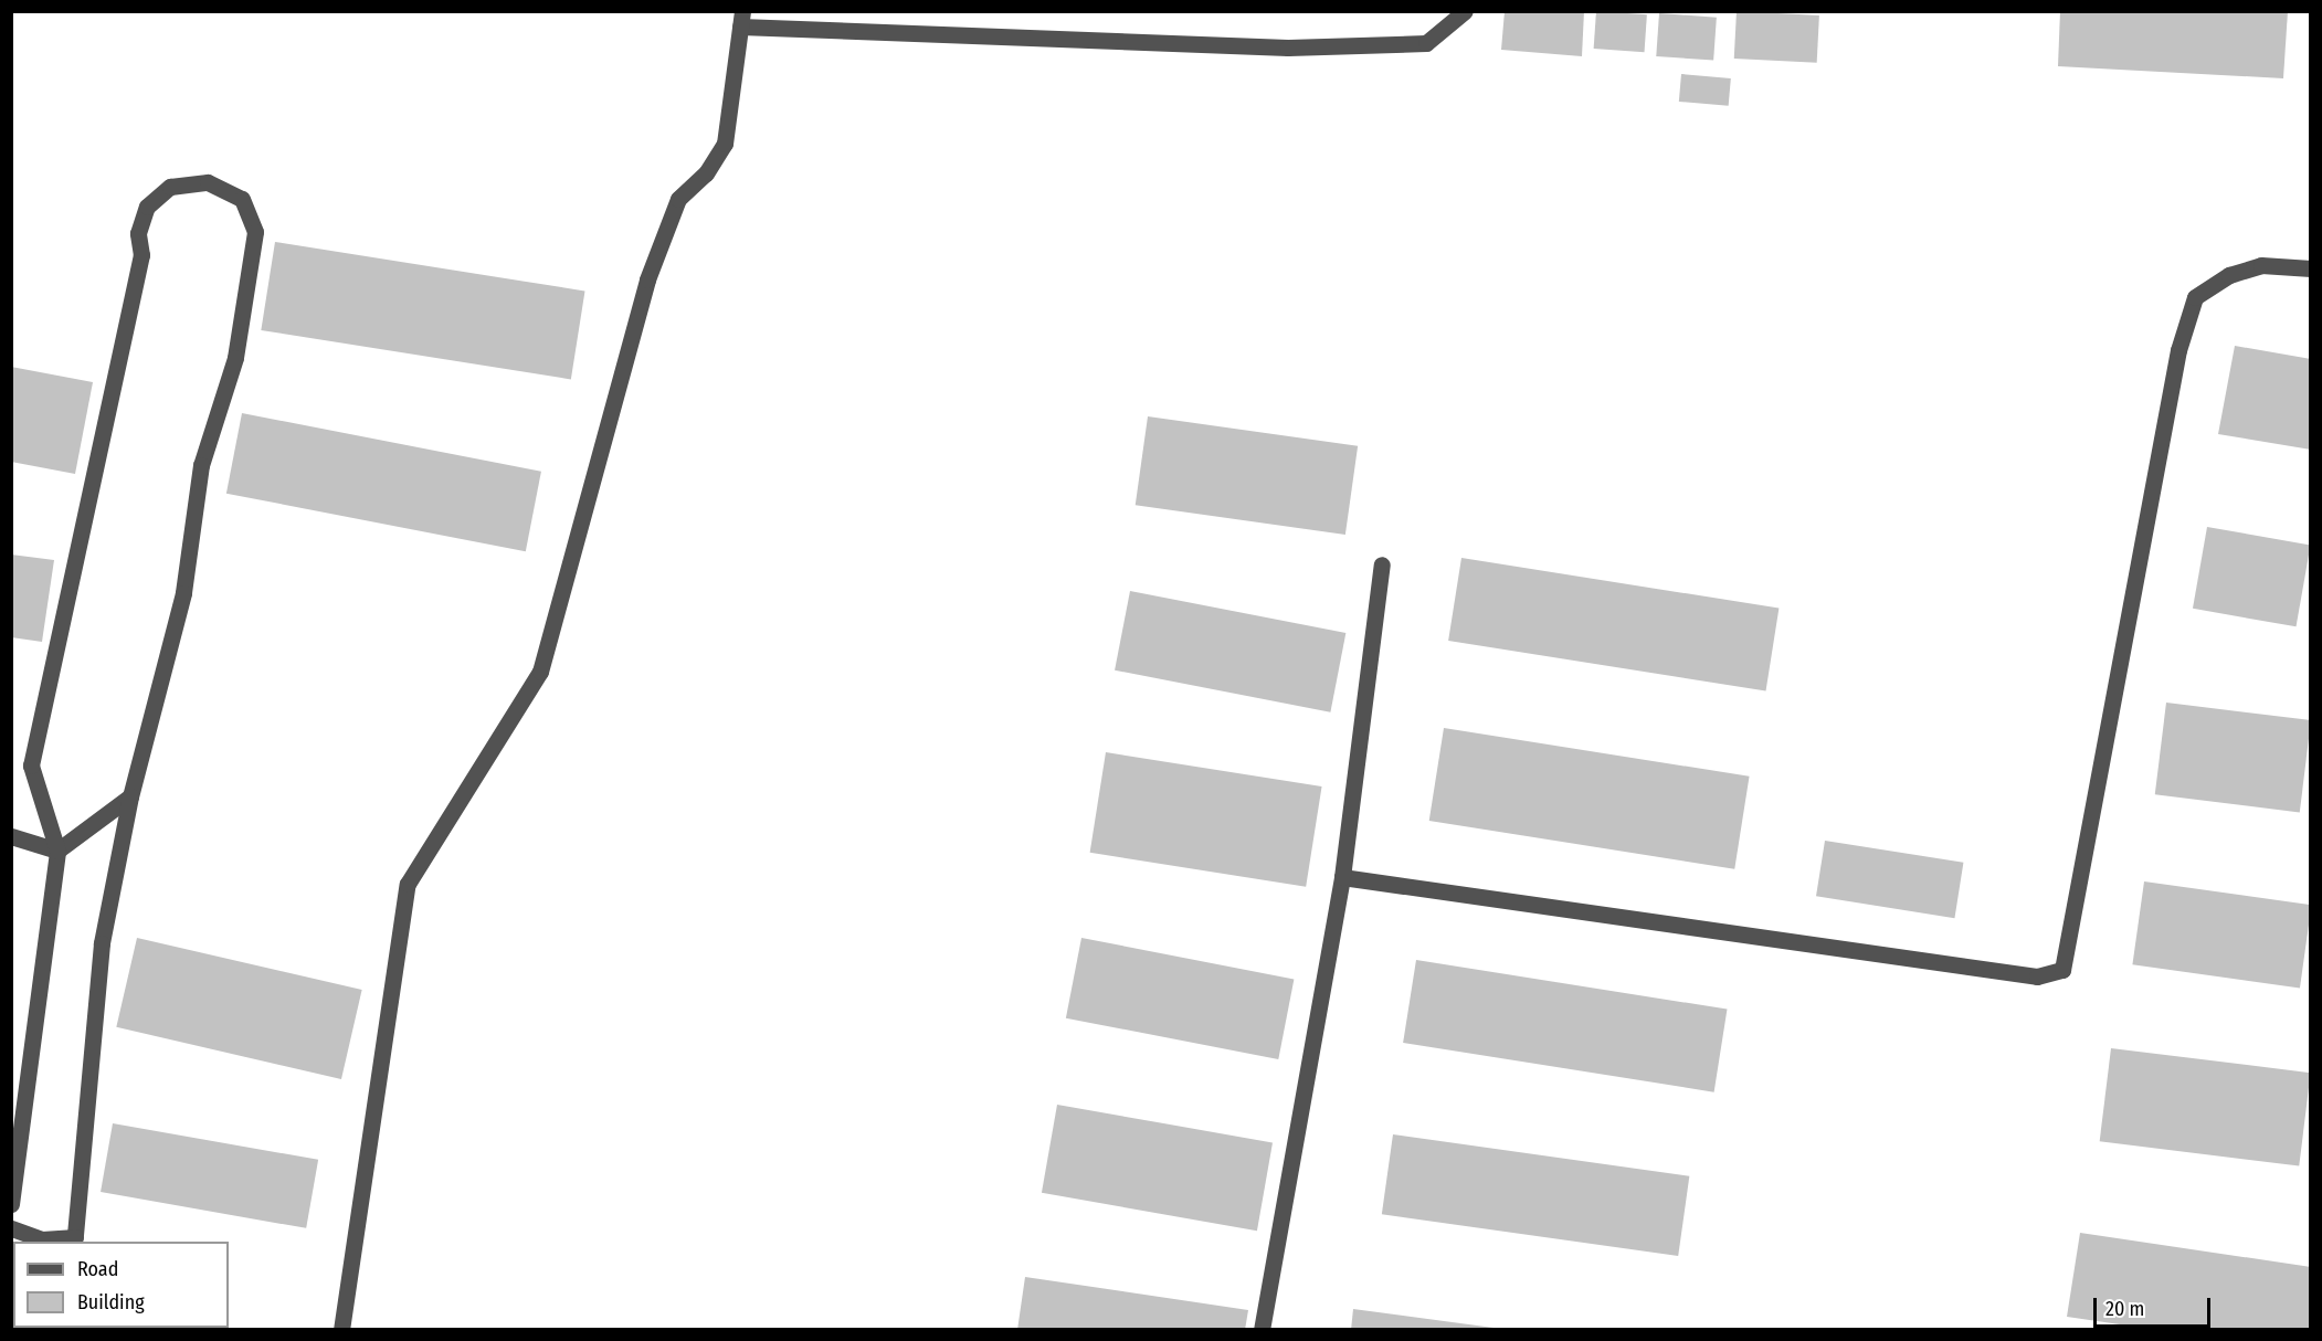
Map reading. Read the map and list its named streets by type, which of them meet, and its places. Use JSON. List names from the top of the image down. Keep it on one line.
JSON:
{"legend":["Road","Building"],"scale_bar":"20 m"}
